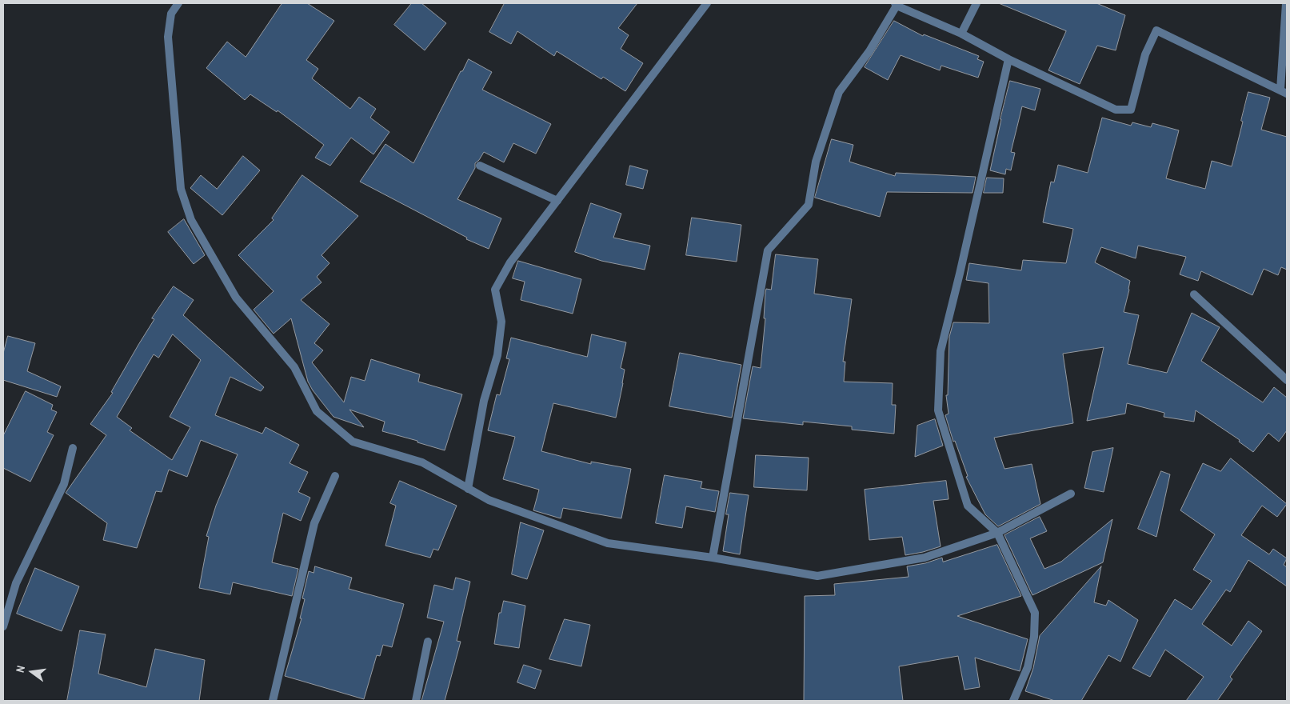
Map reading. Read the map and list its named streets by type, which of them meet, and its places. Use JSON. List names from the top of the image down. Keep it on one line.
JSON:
{"north":"left"}
